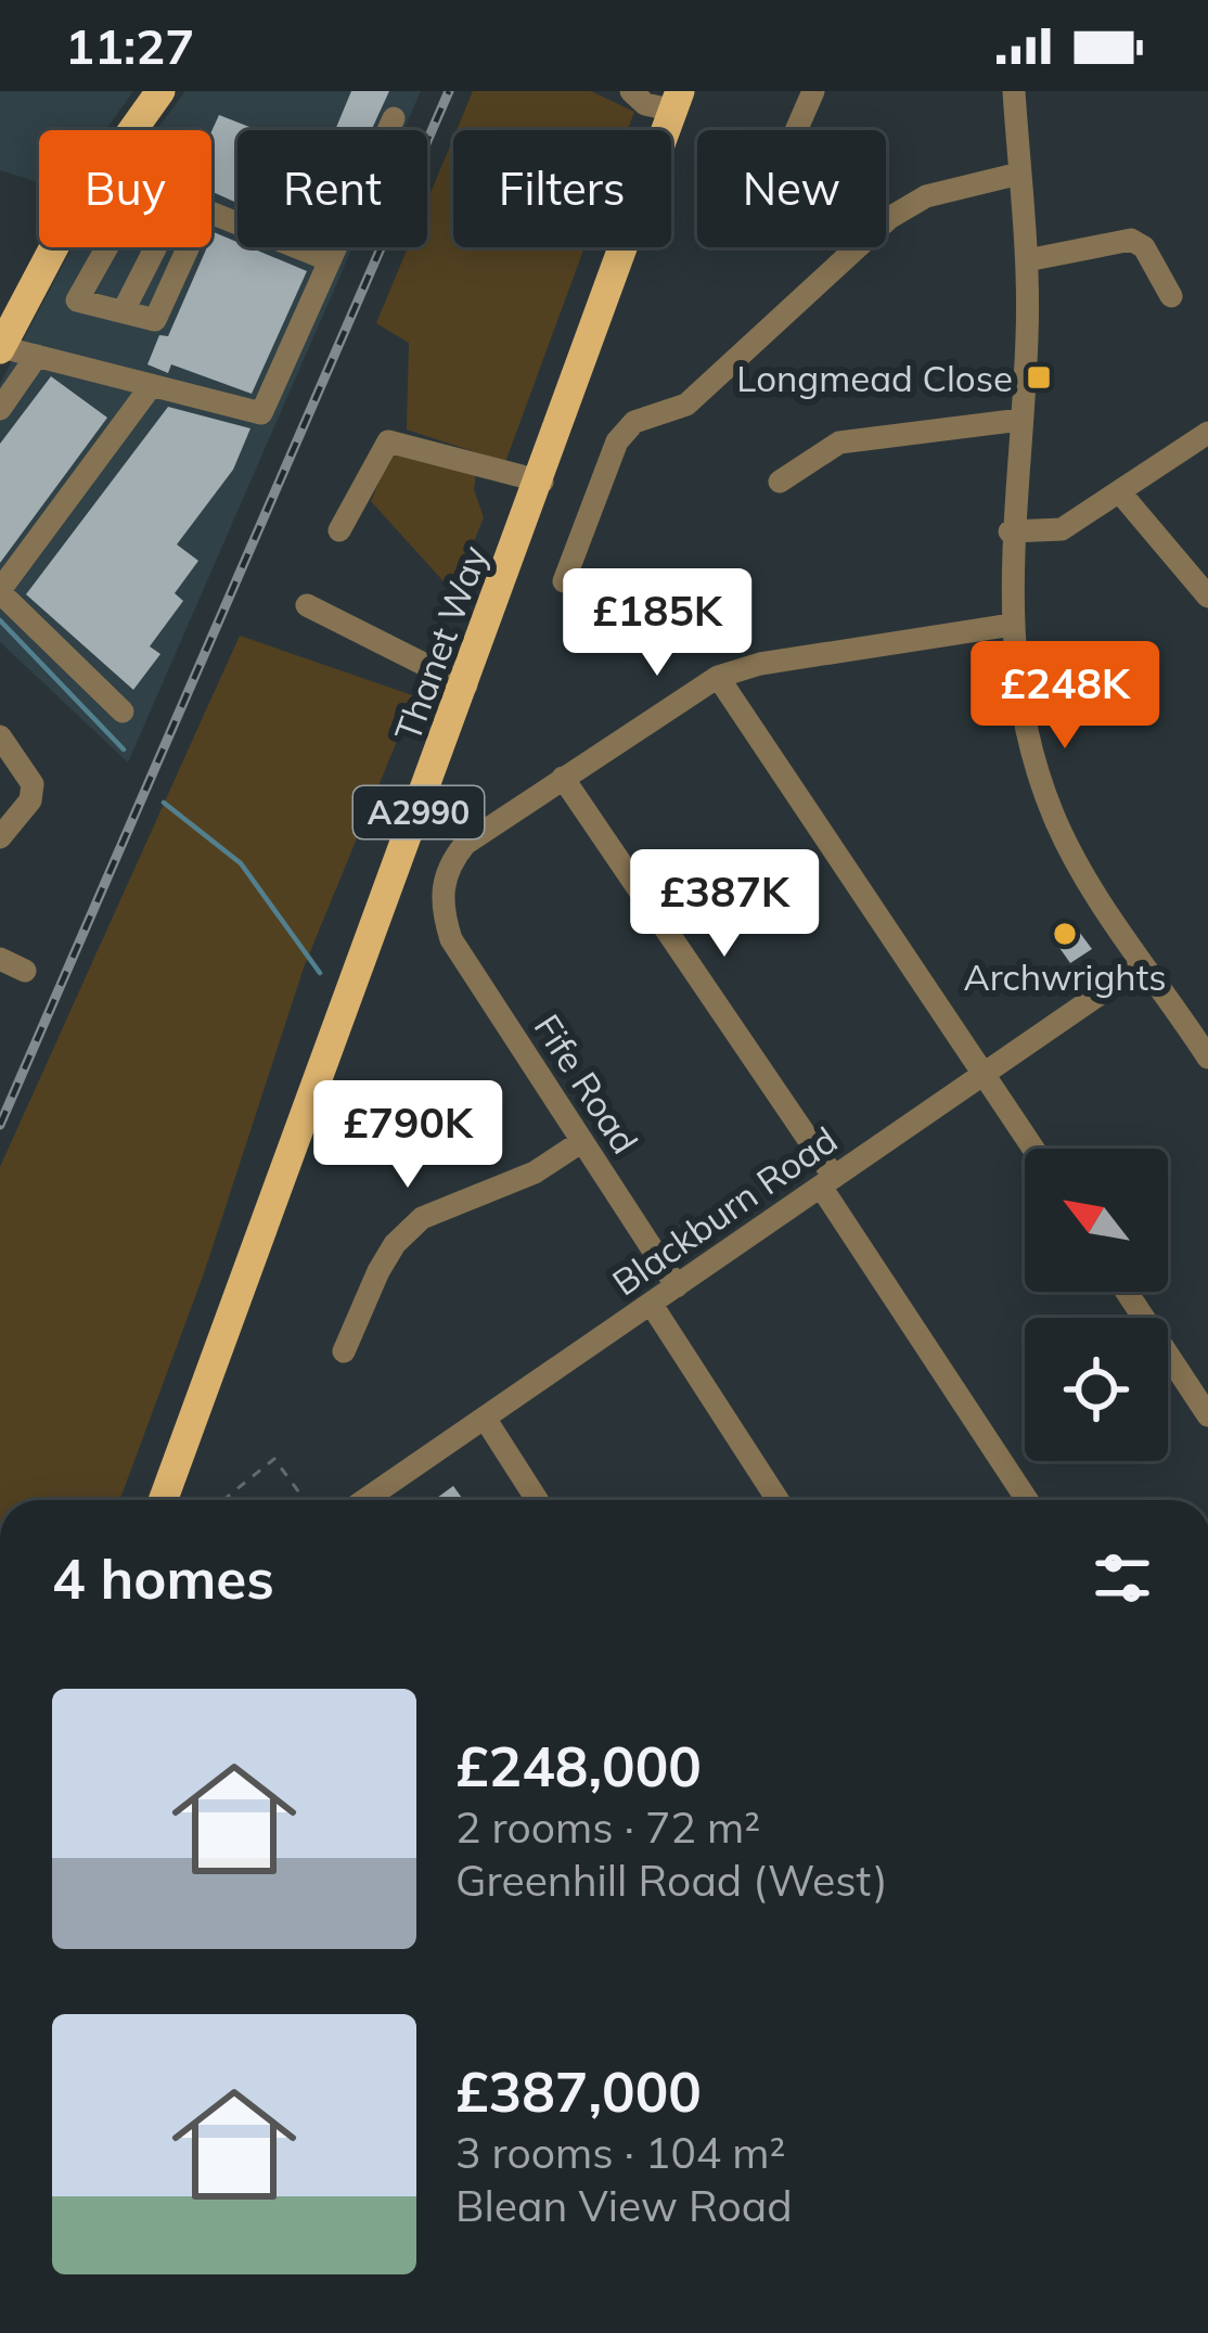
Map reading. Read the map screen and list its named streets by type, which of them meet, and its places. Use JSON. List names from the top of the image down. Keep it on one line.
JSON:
{"streets":{"main road":["Thanet Way","A2990"],"street":["Fife Road","Blackburn Road"]},"crossings":[["Fife Road","Blackburn Road"]],"places":{"transit":["Longmead Close"],"other":["Archwrights"]},"north":"top left","page":{"status":"11:27","chip":["Buy","Rent","Filters","New"],"price":["£185K","£248K","£387K","£790K"],"heading":"4 homes","list":[{"name":"£248,000","note":"2 rooms · 72 m² · Greenhill Road (West)"},{"name":"£387,000","note":"3 rooms · 104 m² · Blean View Road"}]}}
